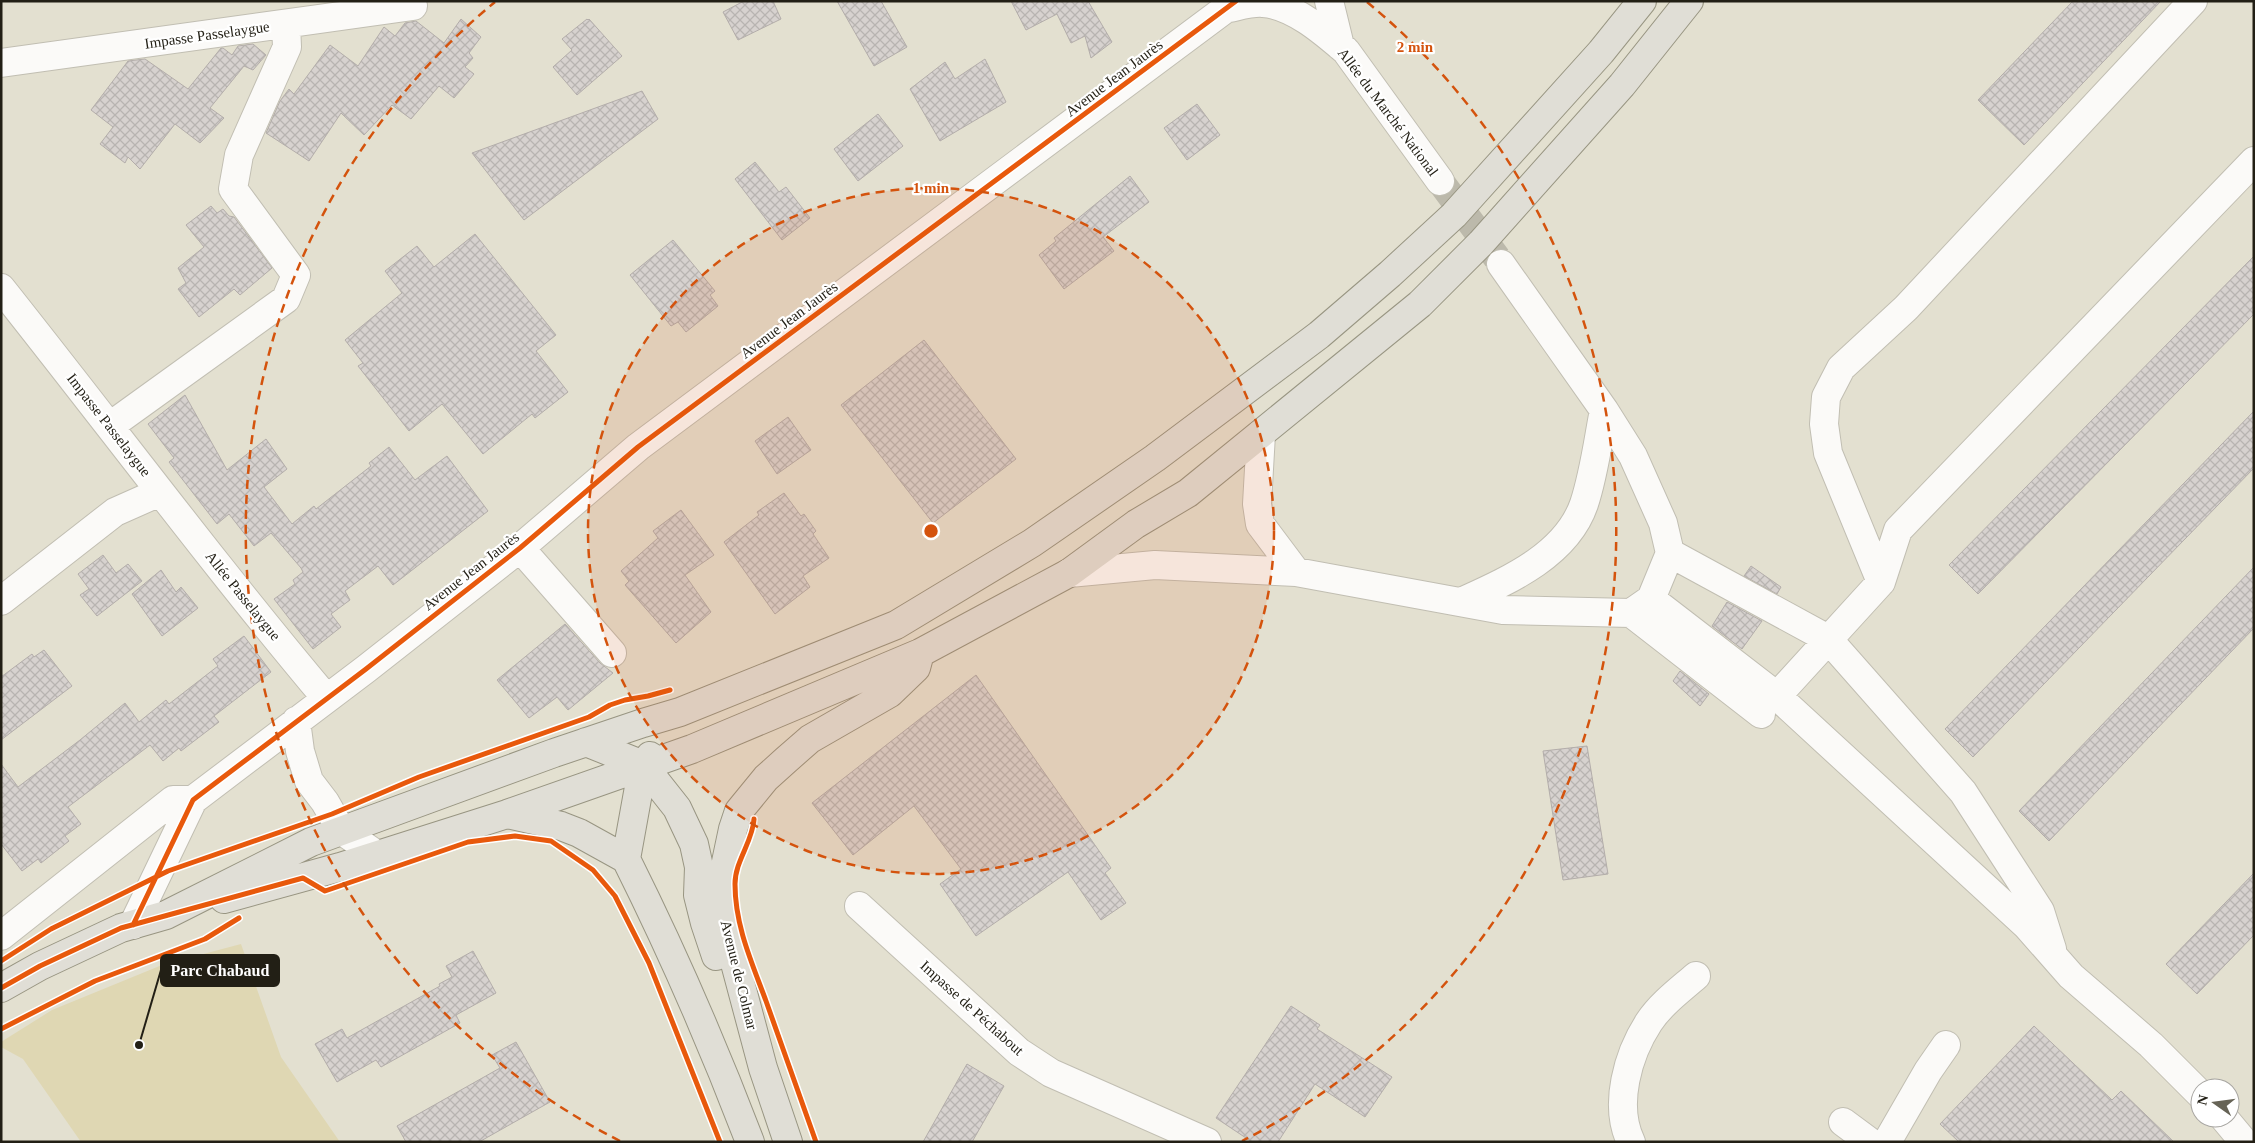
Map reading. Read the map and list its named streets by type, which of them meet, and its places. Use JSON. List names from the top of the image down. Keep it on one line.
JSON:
{"streets":{"main road":["Avenue de Colmar"],"street":["Impasse Passelaygue","Avenue Jean Jaurès","Allée du Marché National","Allée Passelaygue","Impasse de Péchabout"]},"crossings":[["Impasse Passelaygue","Allée Passelaygue"],["Avenue Jean Jaurès","Allée du Marché National"],["Avenue Jean Jaurès","Allée Passelaygue"]],"places":["Parc Chabaud"],"north":"left","rings":["2 min","1 min"]}
